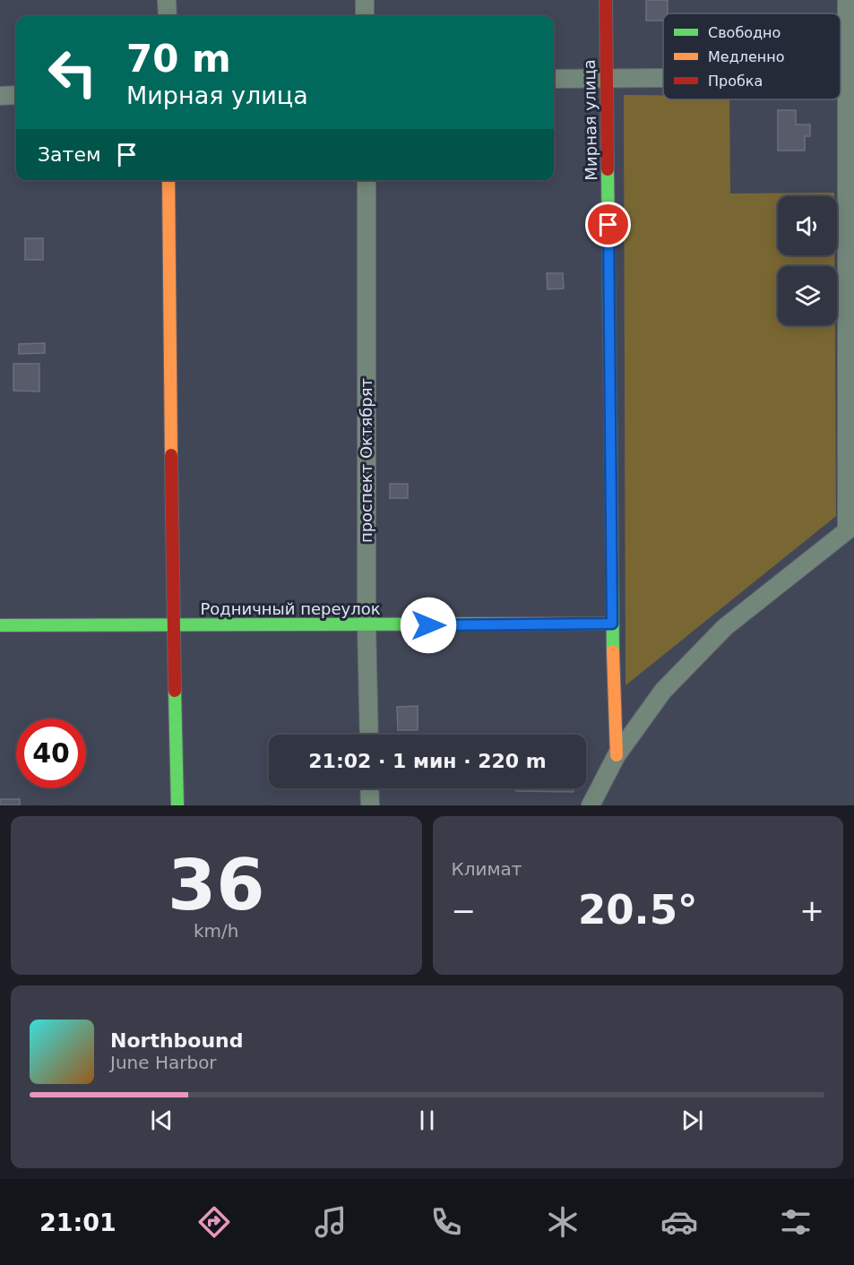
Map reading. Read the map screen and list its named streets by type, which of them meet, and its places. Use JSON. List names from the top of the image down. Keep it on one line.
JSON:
{"streets":{"street":["Мирная улица","проспект Октябрят","Родничный переулок"]},"crossings":[["Мирная улица","Родничный переулок"],["проспект Октябрят","Родничный переулок"]],"legend":["Свободно","Медленно","Пробка"],"page":{"turn":["70 m","Мирная улица"],"then":"Затем","limit":"40","trip":"21:02 · 1 мин · 220 m","tile":[["36","km/h"],"Климат"],"heat":["−","20.5°","+"],"song":["Northbound","June Harbor"],"tabs":"21:01"}}
